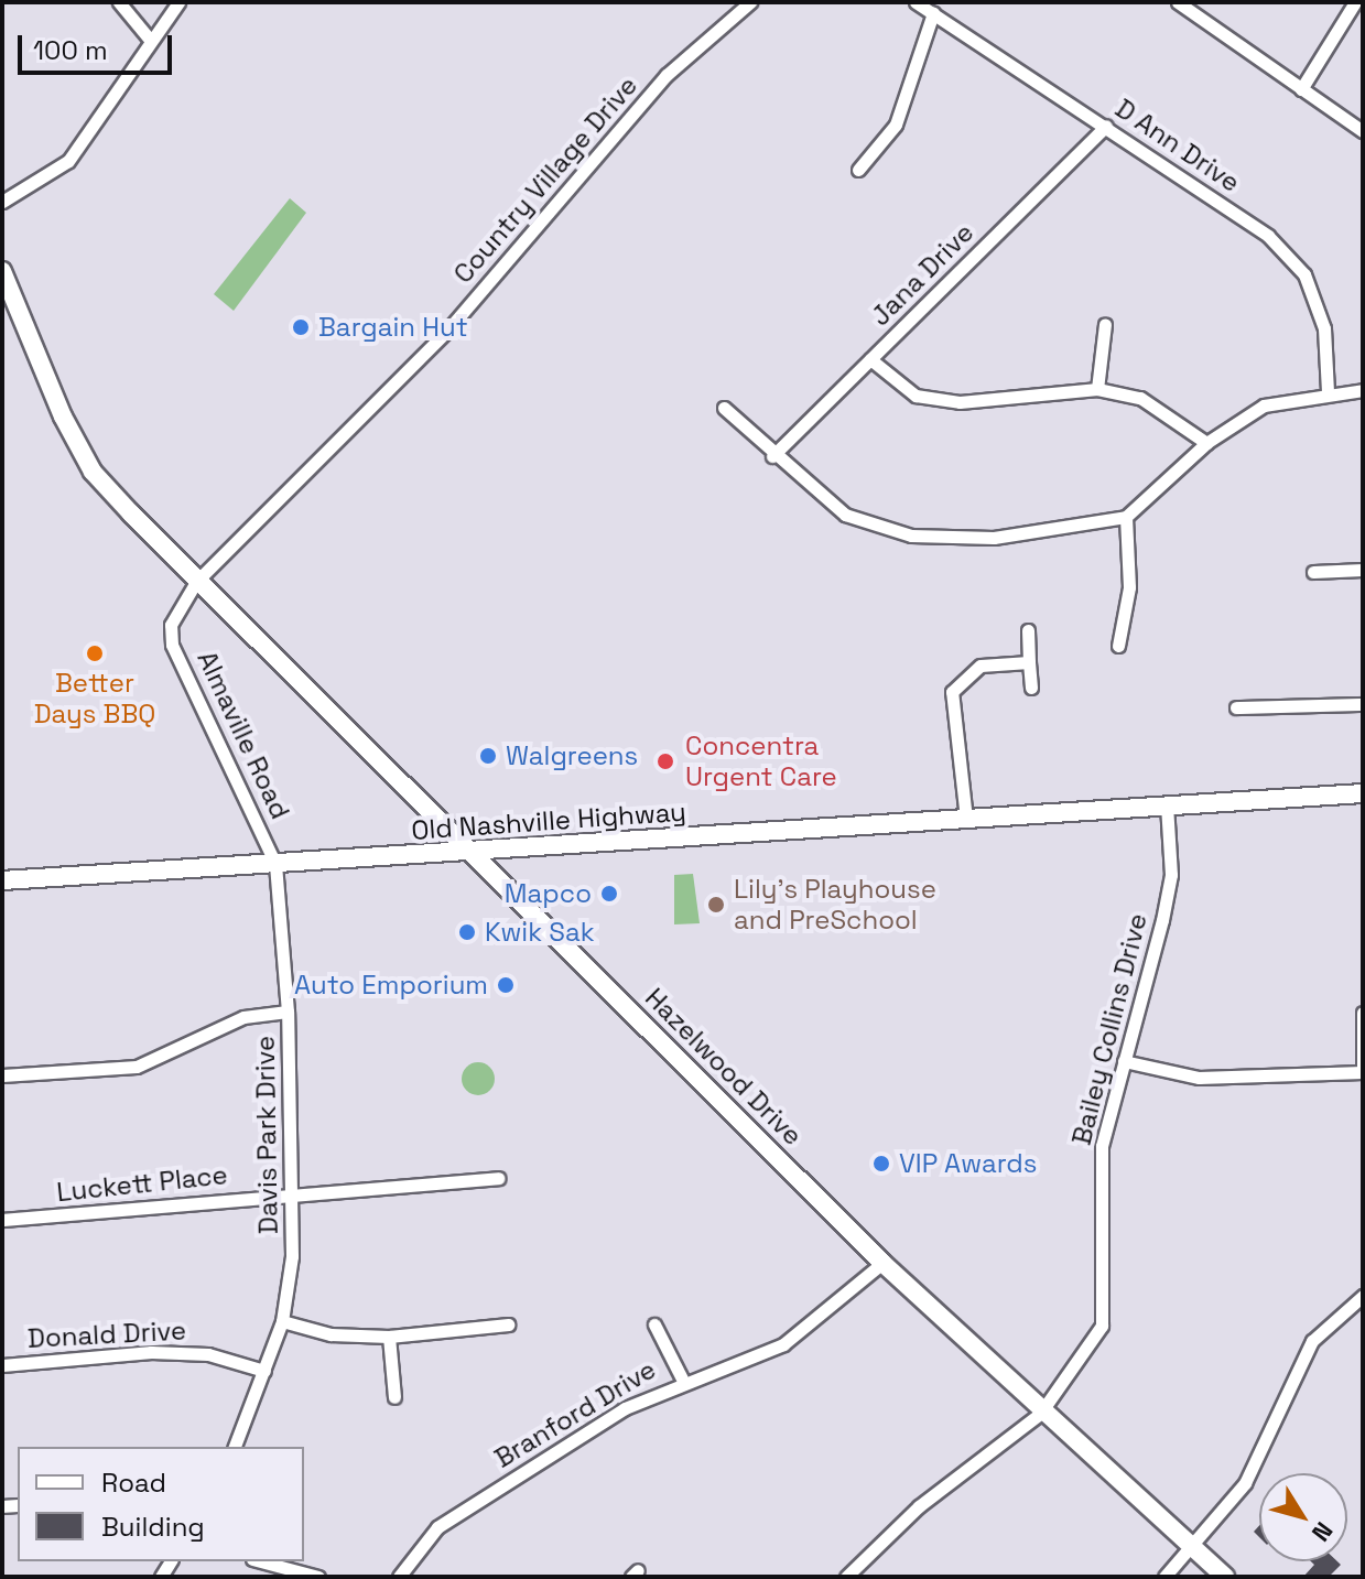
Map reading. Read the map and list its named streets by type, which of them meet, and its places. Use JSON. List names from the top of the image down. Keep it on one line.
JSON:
{"streets":{"street":["D Ann Drive","Country Village Drive","Jana Drive","Almaville Road","Old Nashville Highway","Bailey Collins Drive","Hazelwood Drive","Davis Park Drive","Luckett Place","Donald Drive","Branford Drive"]},"crossings":[["D Ann Drive","Jana Drive"],["Country Village Drive","Almaville Road"],["Country Village Drive","Hazelwood Drive"],["Almaville Road","Old Nashville Highway"],["Almaville Road","Hazelwood Drive"],["Almaville Road","Davis Park Drive"],["Old Nashville Highway","Bailey Collins Drive"],["Old Nashville Highway","Hazelwood Drive"],["Old Nashville Highway","Davis Park Drive"],["Bailey Collins Drive","Hazelwood Drive"],["Hazelwood Drive","Branford Drive"],["Davis Park Drive","Luckett Place"],["Davis Park Drive","Donald Drive"]],"places":["Bargain Hut","Better Days BBQ","Walgreens","Concentra Urgent Care","Mapco","Lily's Playhouse and PreSchool","Kwik Sak","Auto Emporium","VIP Awards"],"legend":["Road","Building"],"scale_bar":"100 m","north":"bottom right"}
